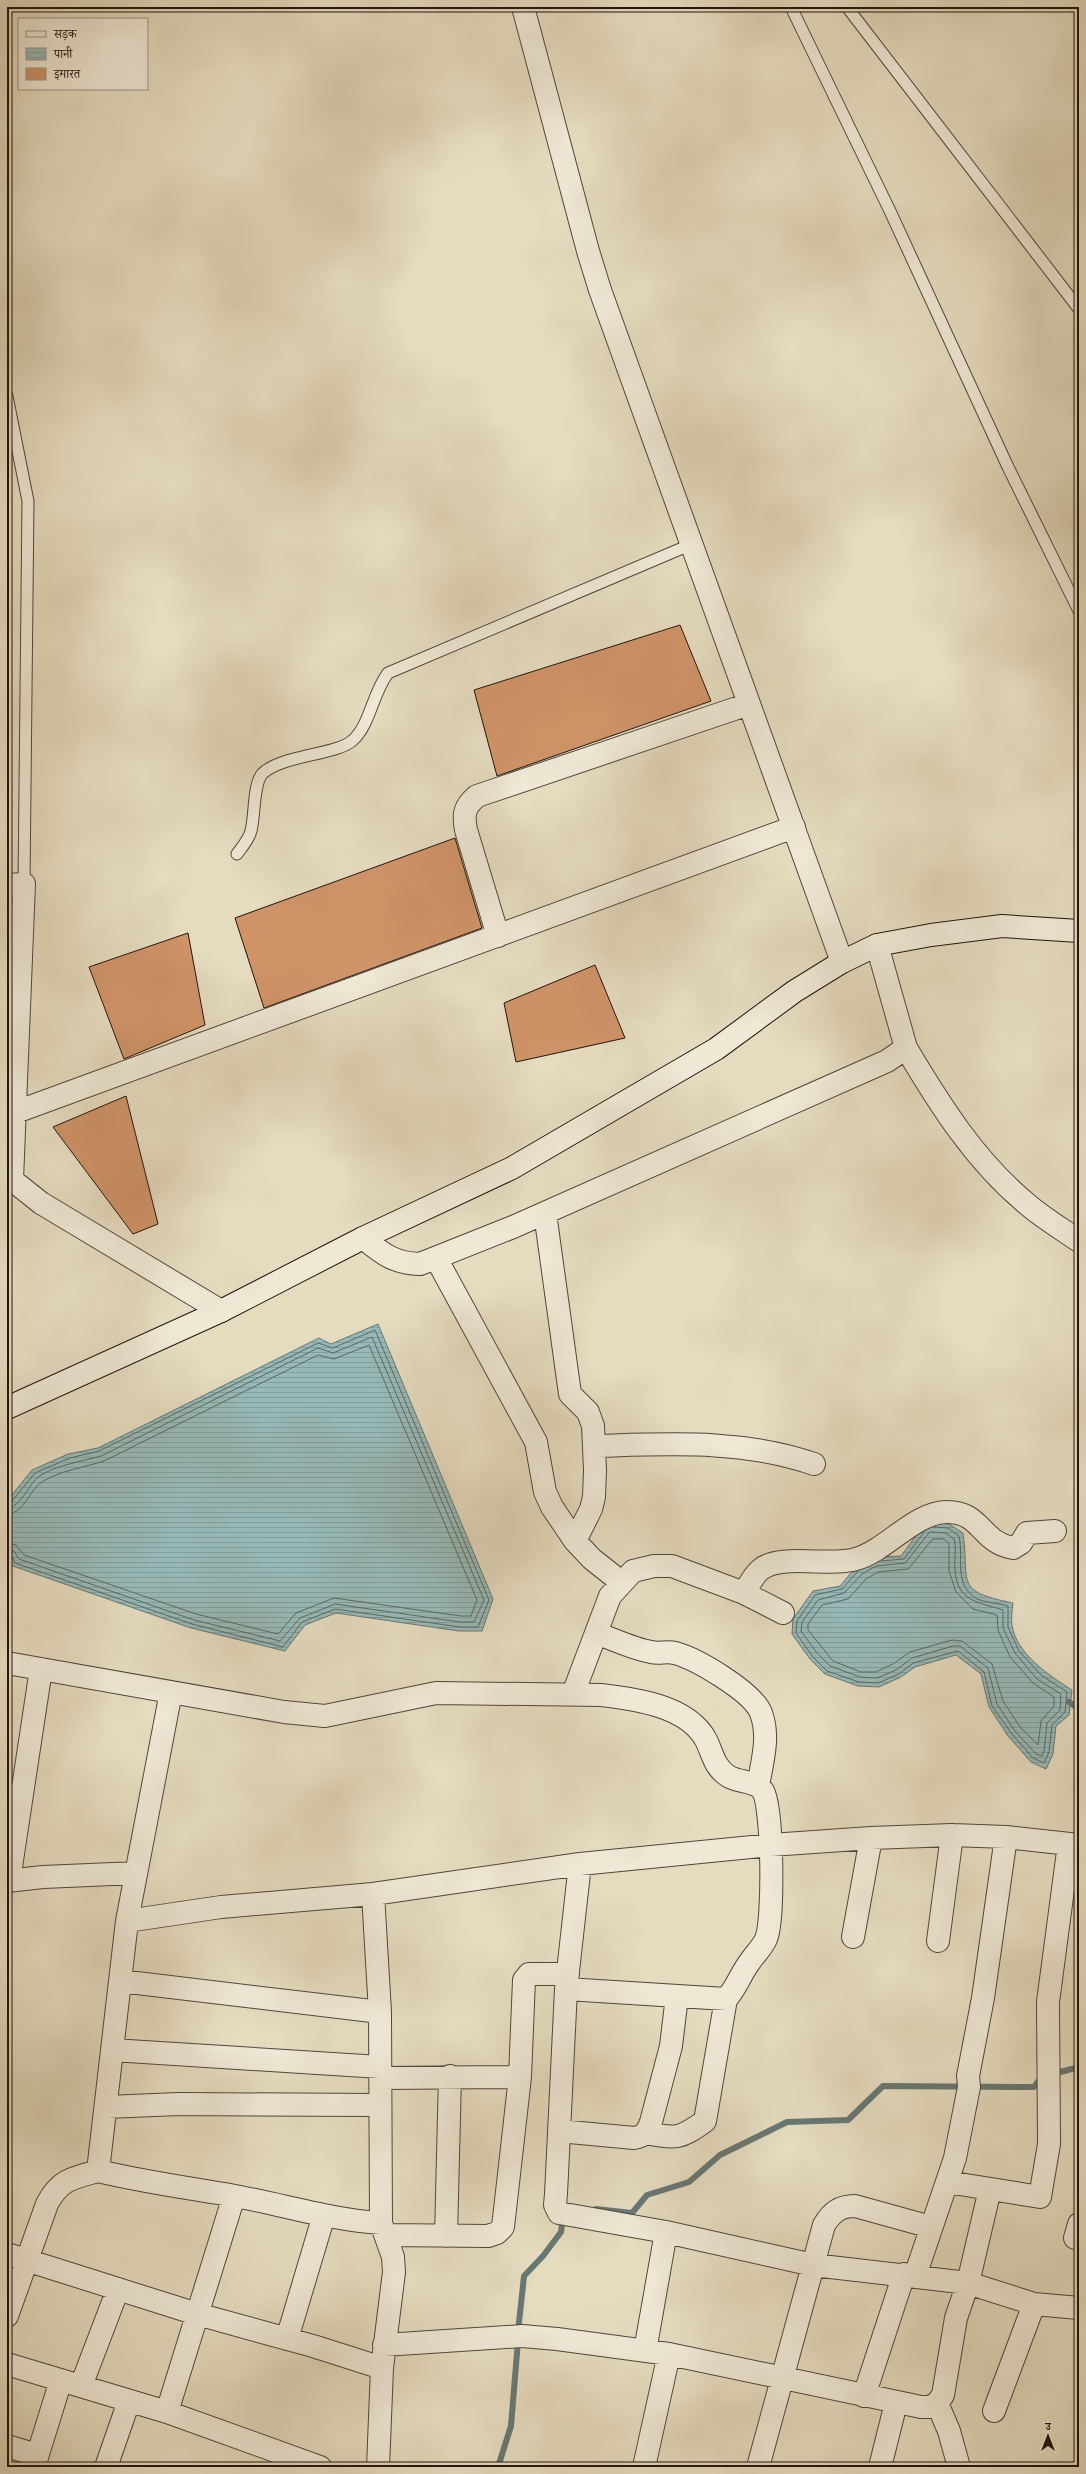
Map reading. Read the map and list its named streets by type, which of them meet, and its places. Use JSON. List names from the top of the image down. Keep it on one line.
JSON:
{"legend":["सड़क","पानी","इमारत"],"north":"top"}
